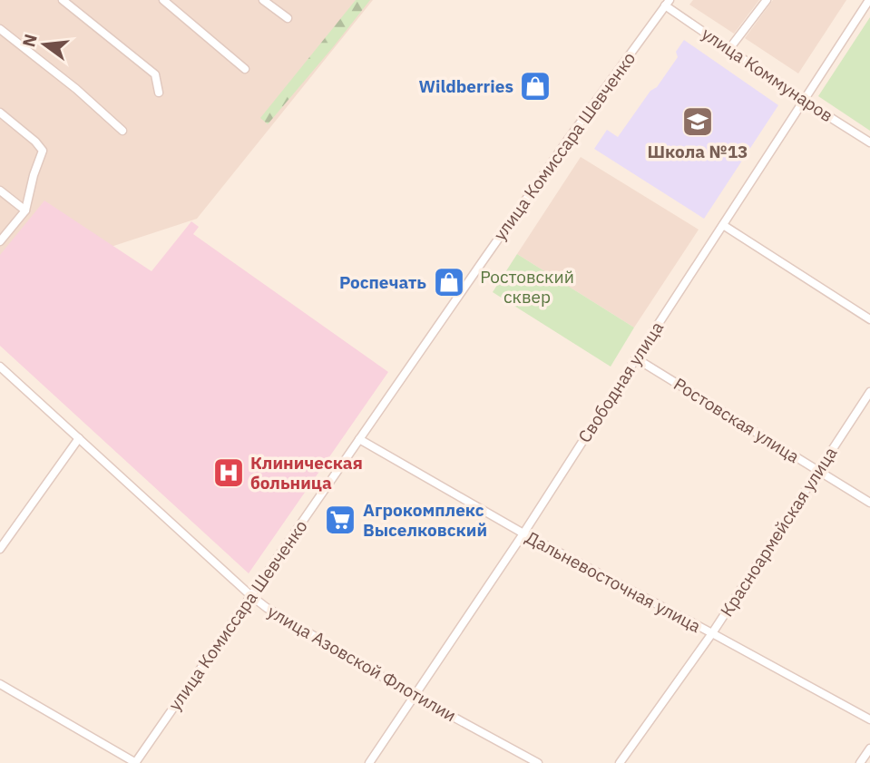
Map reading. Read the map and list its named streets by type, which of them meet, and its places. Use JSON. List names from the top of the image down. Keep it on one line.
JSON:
{"streets":{"street":["улица Коммунаров","улица Комиссара Шевченко","Свободная улица","Ростовская улица","Красноармейская улица","Дальневосточная улица","улица Азовской Флотилии"]},"crossings":[["улица Коммунаров","улица Комиссара Шевченко"],["улица Коммунаров","Свободная улица"],["улица Комиссара Шевченко","Дальневосточная улица"],["улица Комиссара Шевченко","улица Азовской Флотилии"],["Свободная улица","Ростовская улица"],["Свободная улица","Дальневосточная улица"],["Свободная улица","улица Азовской Флотилии"],["Ростовская улица","Красноармейская улица"],["Красноармейская улица","Дальневосточная улица"]],"parks":["Ростовский сквер"],"places":{"shop":["Wildberries","Роспечать"],"school or university":["Школа №13"],"hospital":["Клиническая больница"],"supermarket":["Агрокомплекс Выселковский"]},"north":"left"}
